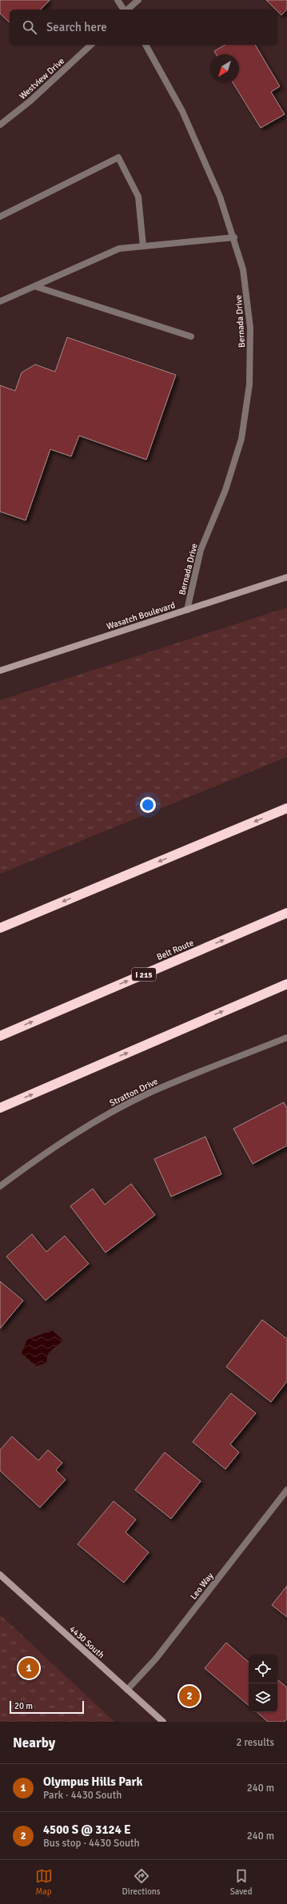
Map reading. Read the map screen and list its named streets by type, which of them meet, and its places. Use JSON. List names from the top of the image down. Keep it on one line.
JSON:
{"streets":{"highway":["Belt Route","I 215"],"street":["Westview Drive","Bernada Drive","Wasatch Boulevard","Stratton Drive","Leo Way","4430 South"]},"crossings":[["Bernada Drive","Wasatch Boulevard"],["Leo Way","4430 South"]],"scale_bar":"20 m","north":"bottom left","page":{"search":"Search here","pins":["1","2"],"scale":"20 m","heading":["Nearby","2 results"],"list":[{"mark":"1","name":"Olympus Hills Park","note":"Park · 4430 South","value":"240 m"},{"mark":"2","name":"4500 S @ 3124 E","note":"Bus stop · 4430 South","value":"240 m"}],"nav":["Map","Directions","Saved"]}}
